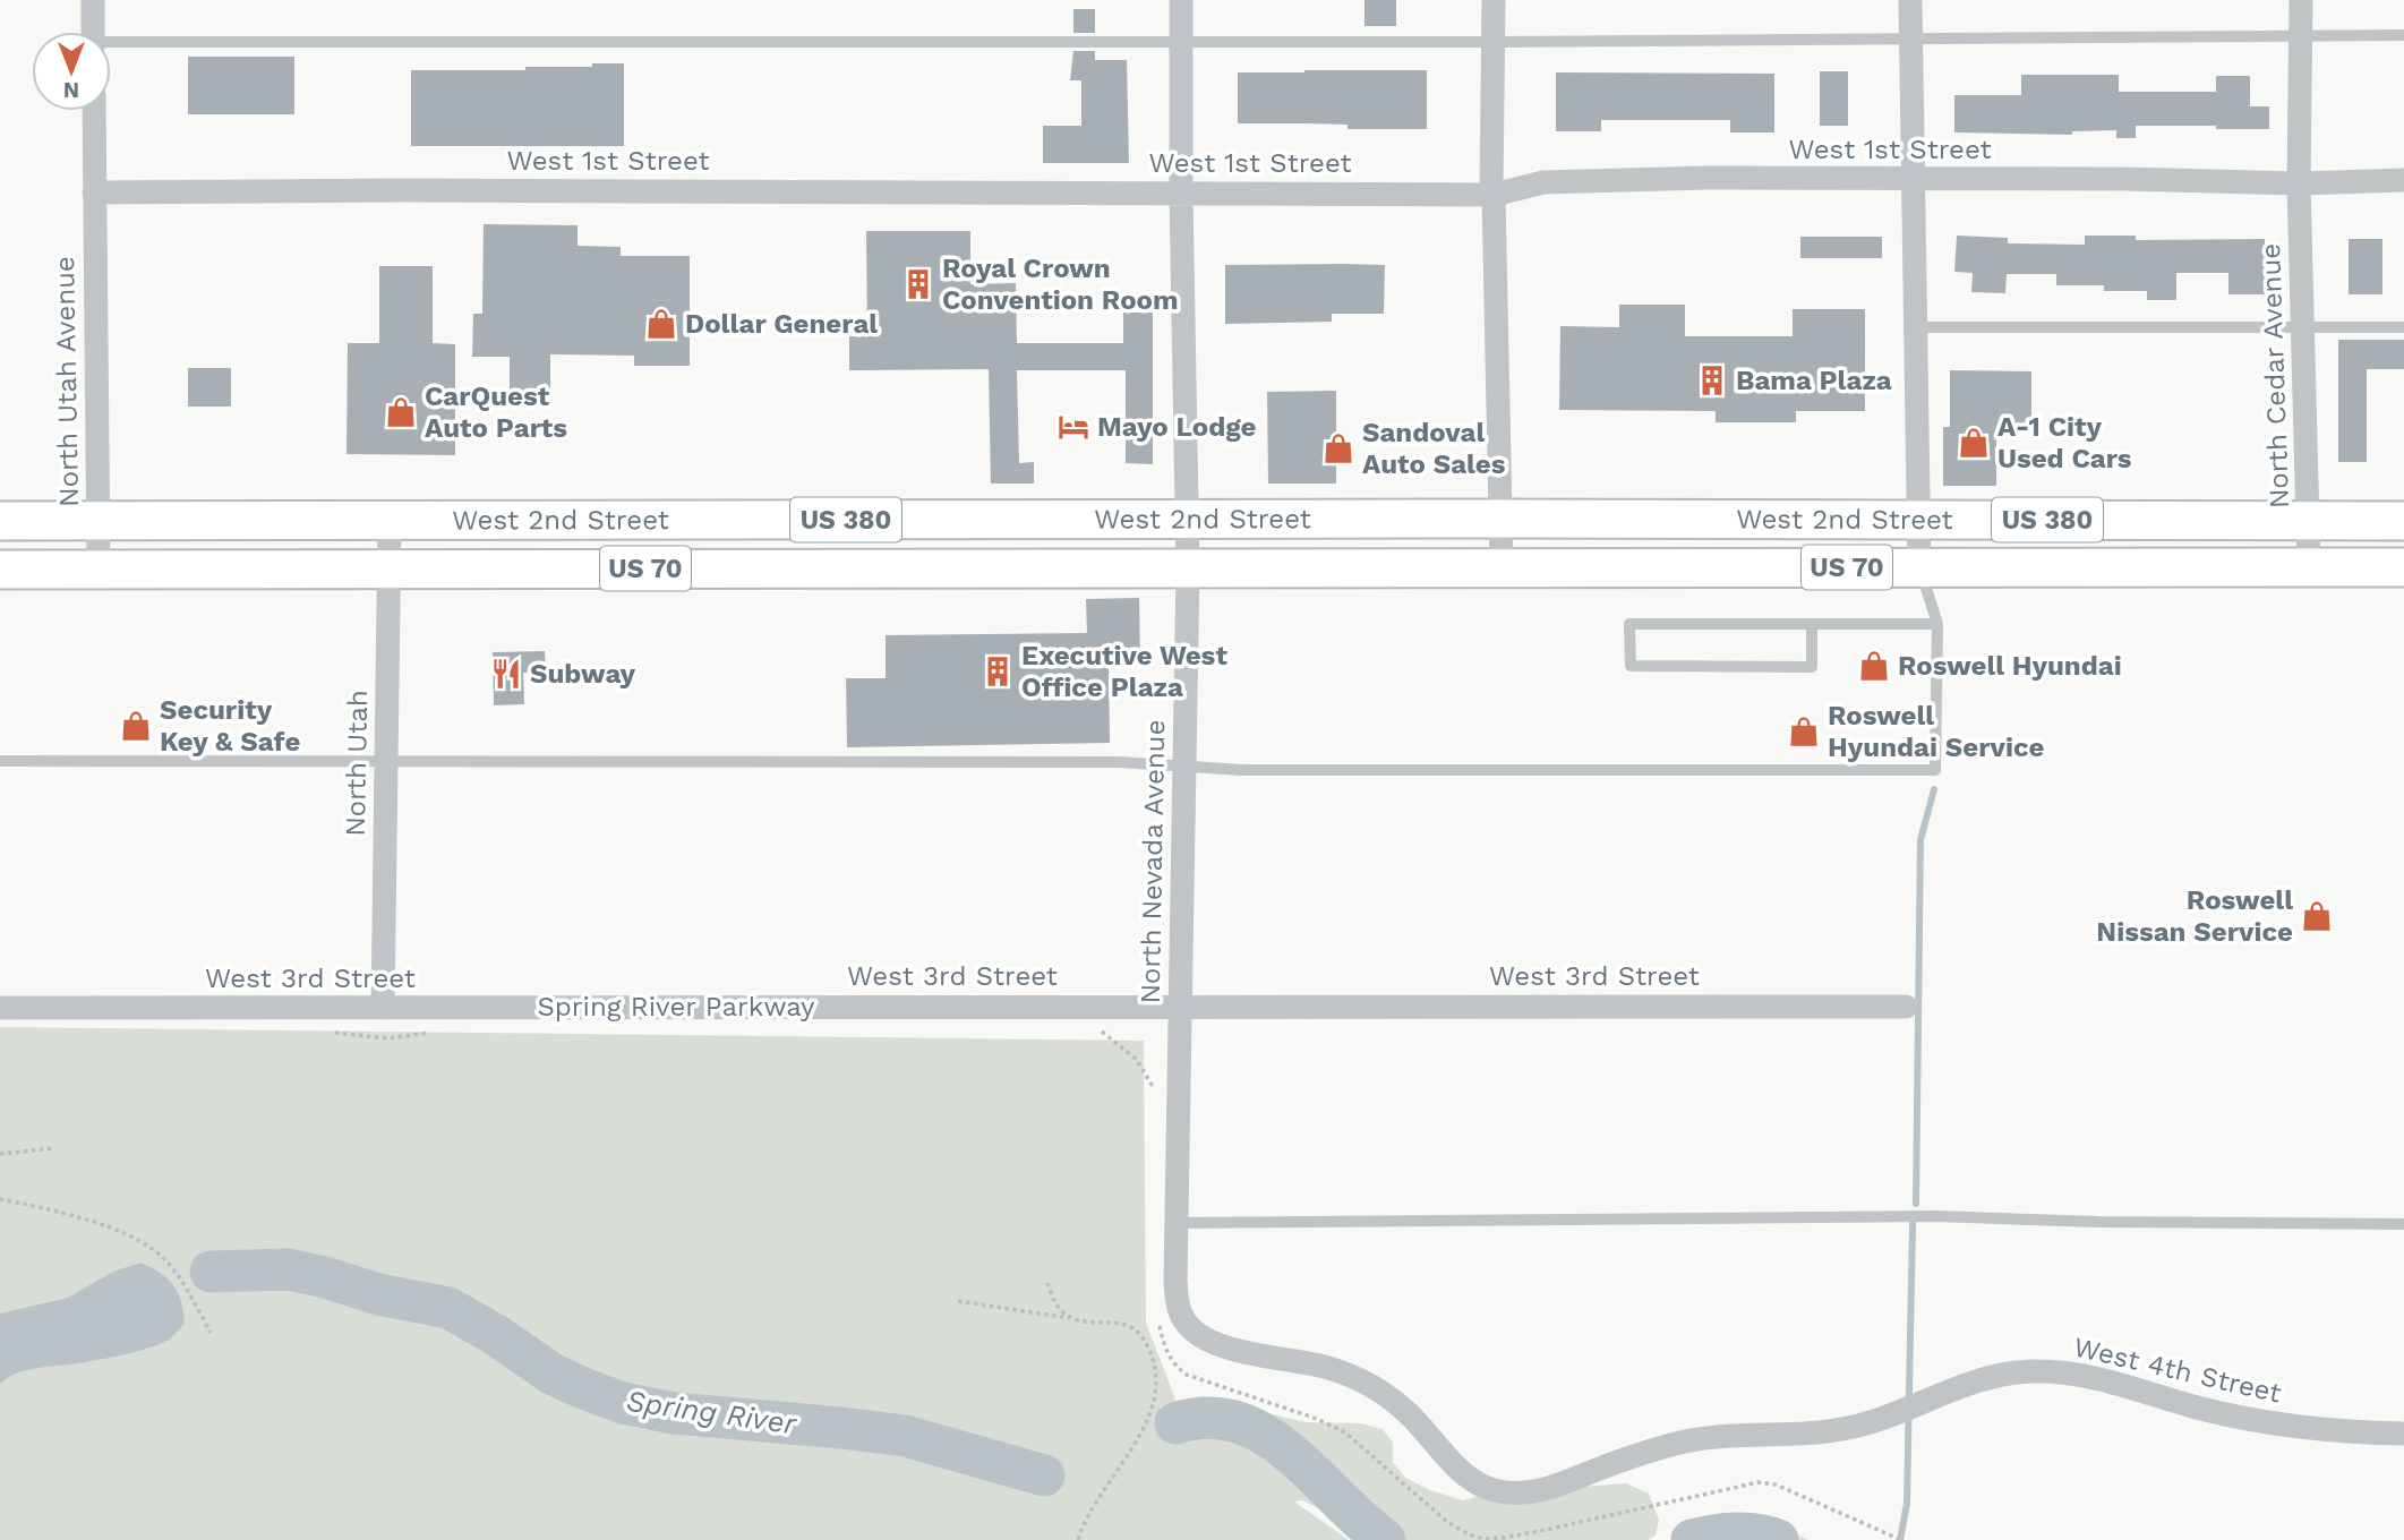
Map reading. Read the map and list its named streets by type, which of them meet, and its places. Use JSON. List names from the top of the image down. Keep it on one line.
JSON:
{"streets":{"main road":["West 2nd Street","US 380","US 70"],"street":["West 1st Street","North Cedar Avenue","North Utah Avenue","North Utah","North Nevada Avenue","West 3rd Street","West 4th Street"]},"crossings":[["West 1st Street","North Cedar Avenue"],["West 1st Street","North Utah Avenue"],["West 1st Street","North Nevada Avenue"],["North Cedar Avenue","West 2nd Street"],["North Utah Avenue","West 2nd Street"],["West 2nd Street","North Utah"],["West 2nd Street","North Nevada Avenue"],["North Utah","West 3rd Street"],["North Nevada Avenue","West 3rd Street"],["North Nevada Avenue","West 4th Street"]],"water":["Spring River"],"places":{"building":["Royal Crown Convention Room","Bama Plaza","Executive West Office Plaza"],"shop":["Dollar General","CarQuest Auto Parts","A-1 City Used Cars","Sandoval Auto Sales","Roswell Hyundai","Security Key & Safe","Roswell Hyundai Service","Roswell Nissan Service"],"hotel":["Mayo Lodge"],"restaurant":["Subway"]},"north":"bottom"}
